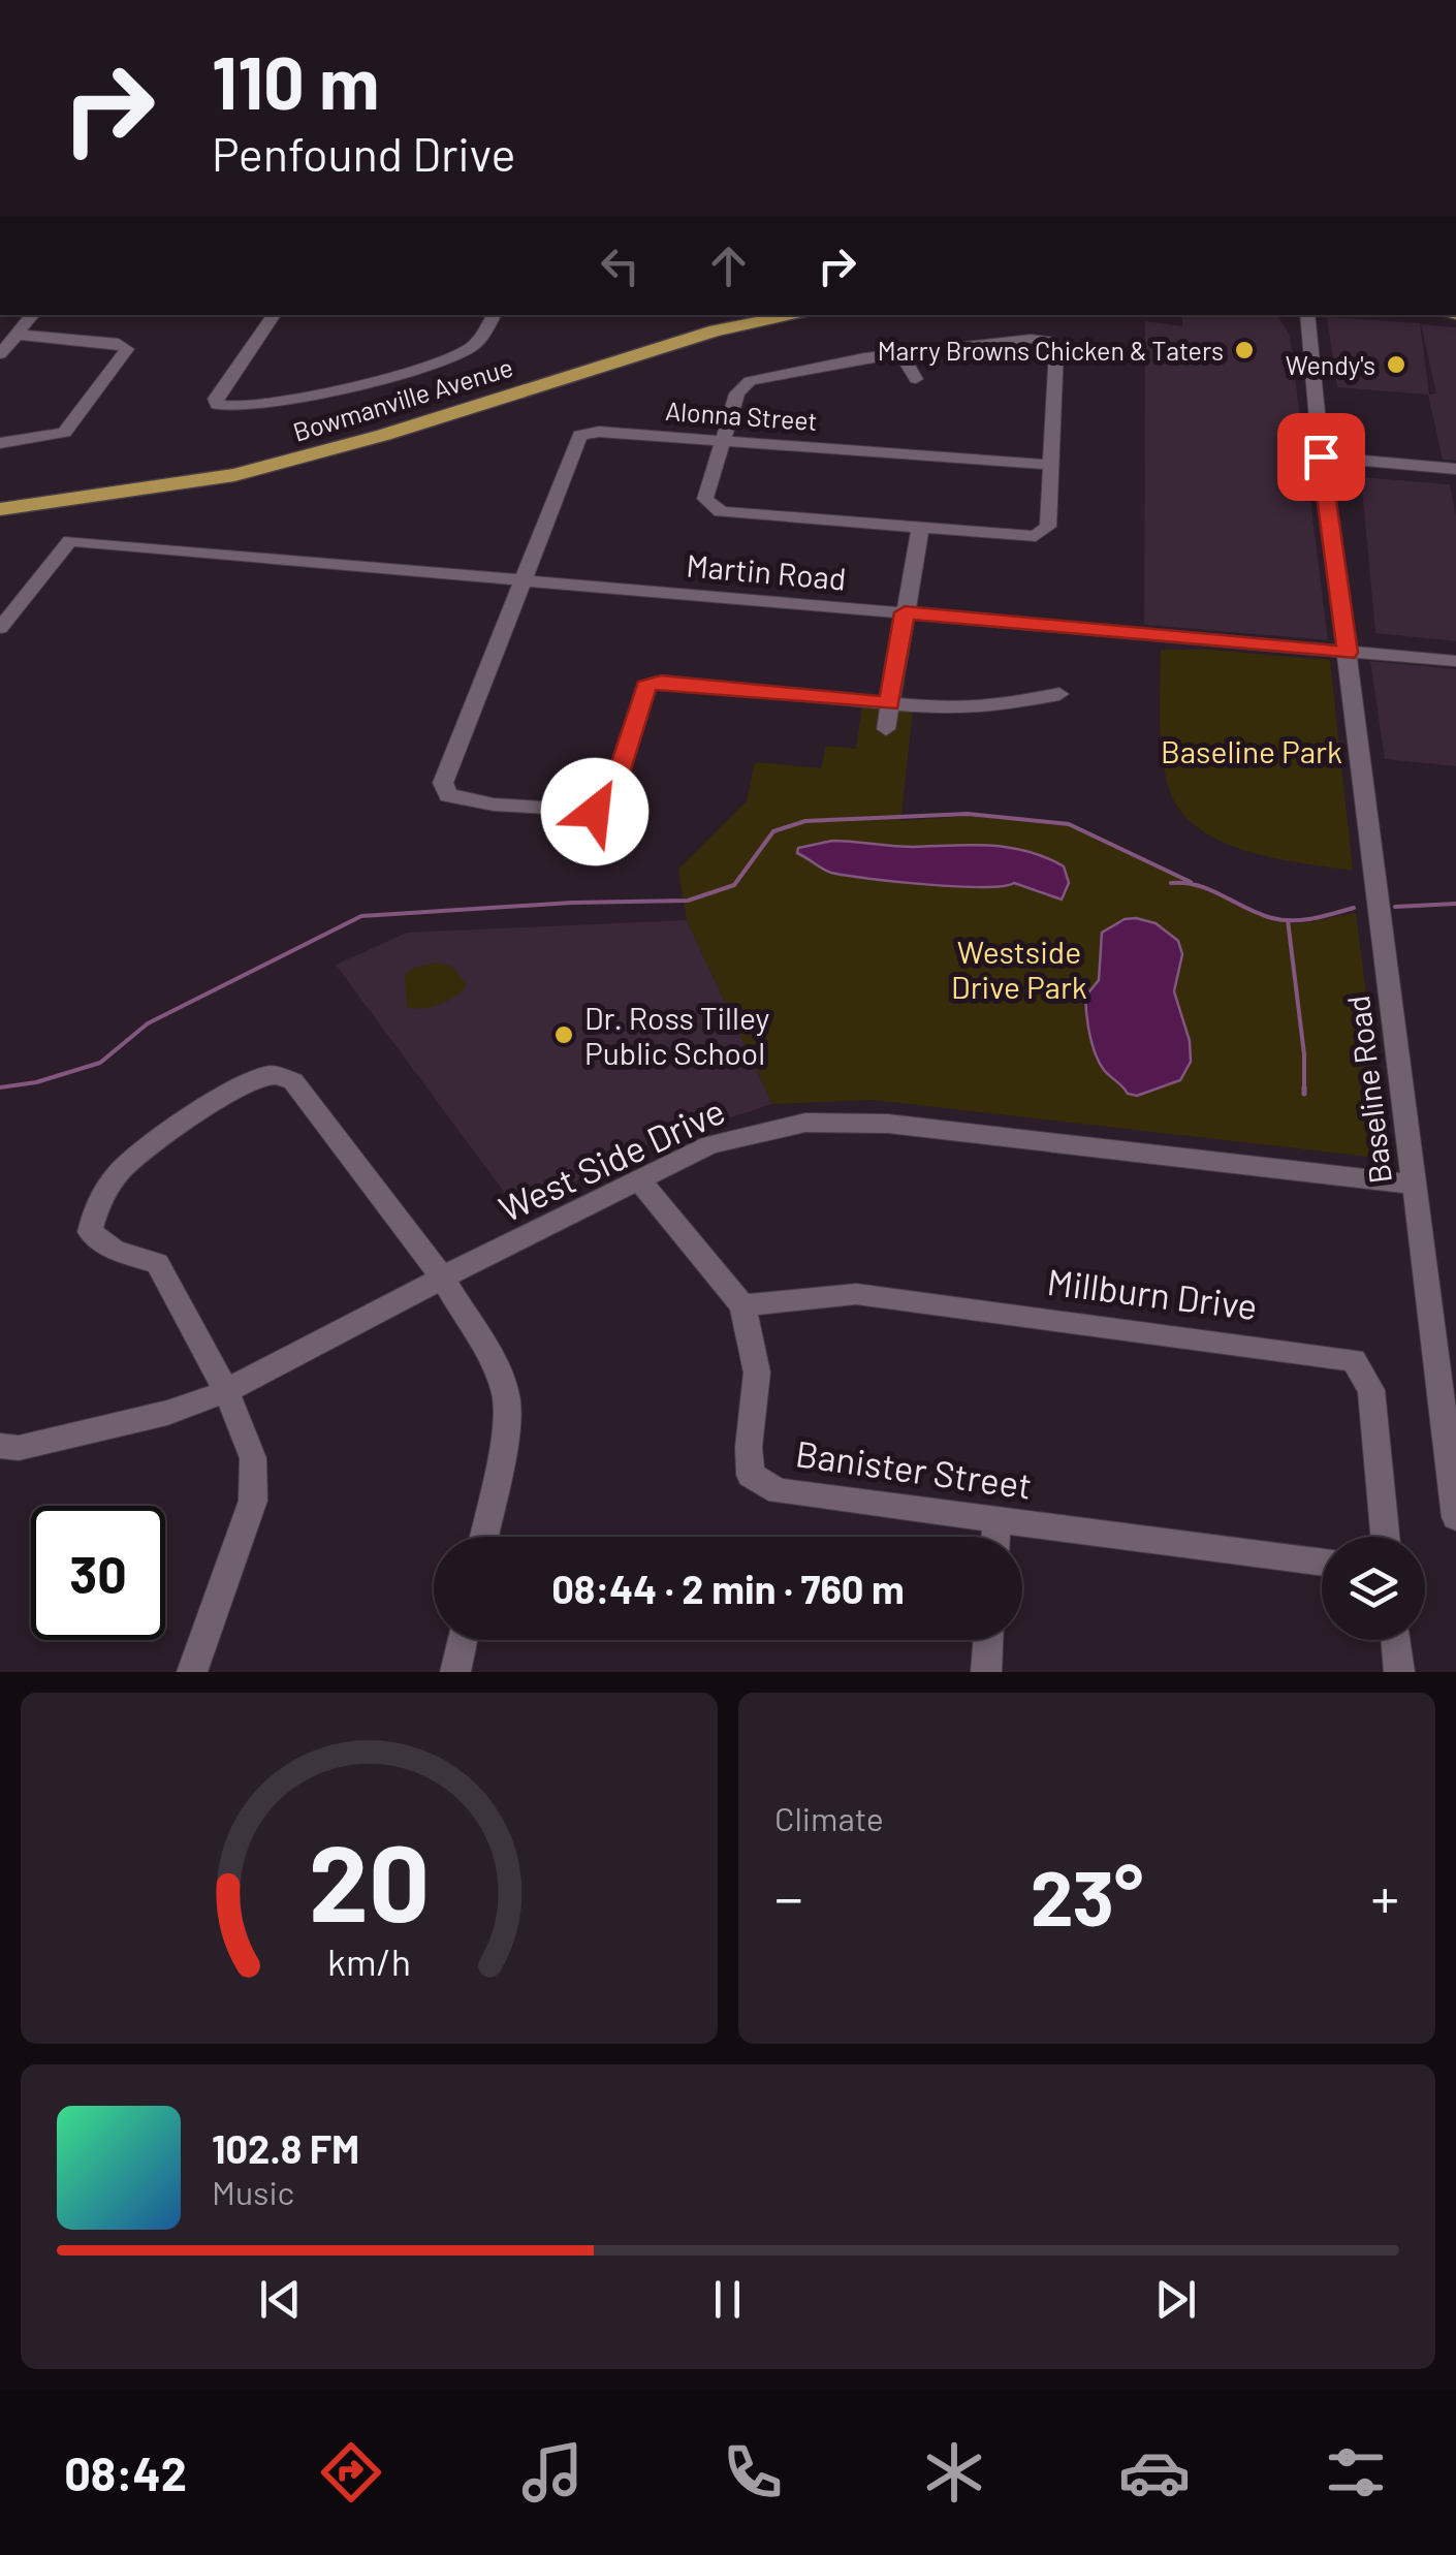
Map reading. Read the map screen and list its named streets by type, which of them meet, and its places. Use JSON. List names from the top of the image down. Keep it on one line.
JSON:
{"streets":{"main road":["Bowmanville Avenue"],"street":["Alonna Street","Martin Road","Baseline Road","West Side Drive","Millburn Drive","Banister Street"]},"crossings":[["Alonna Street","Martin Road"],["Martin Road","Baseline Road"],["Baseline Road","West Side Drive"],["West Side Drive","Banister Street"],["Millburn Drive","Banister Street"]],"parks":["Baseline Park","Westside Drive Park"],"places":["Marry Browns Chicken & Taters","Wendy's","Dr. Ross Tilley Public School"],"page":{"turn":["110 m","Penfound Drive"],"limit":"30","trip":"08:44 · 2 min · 760 m","tile":"Climate","heat":["−","23°","+"],"song":["102.8 FM","Music"],"tabs":"08:42","gauge":["20","km/h"]}}
